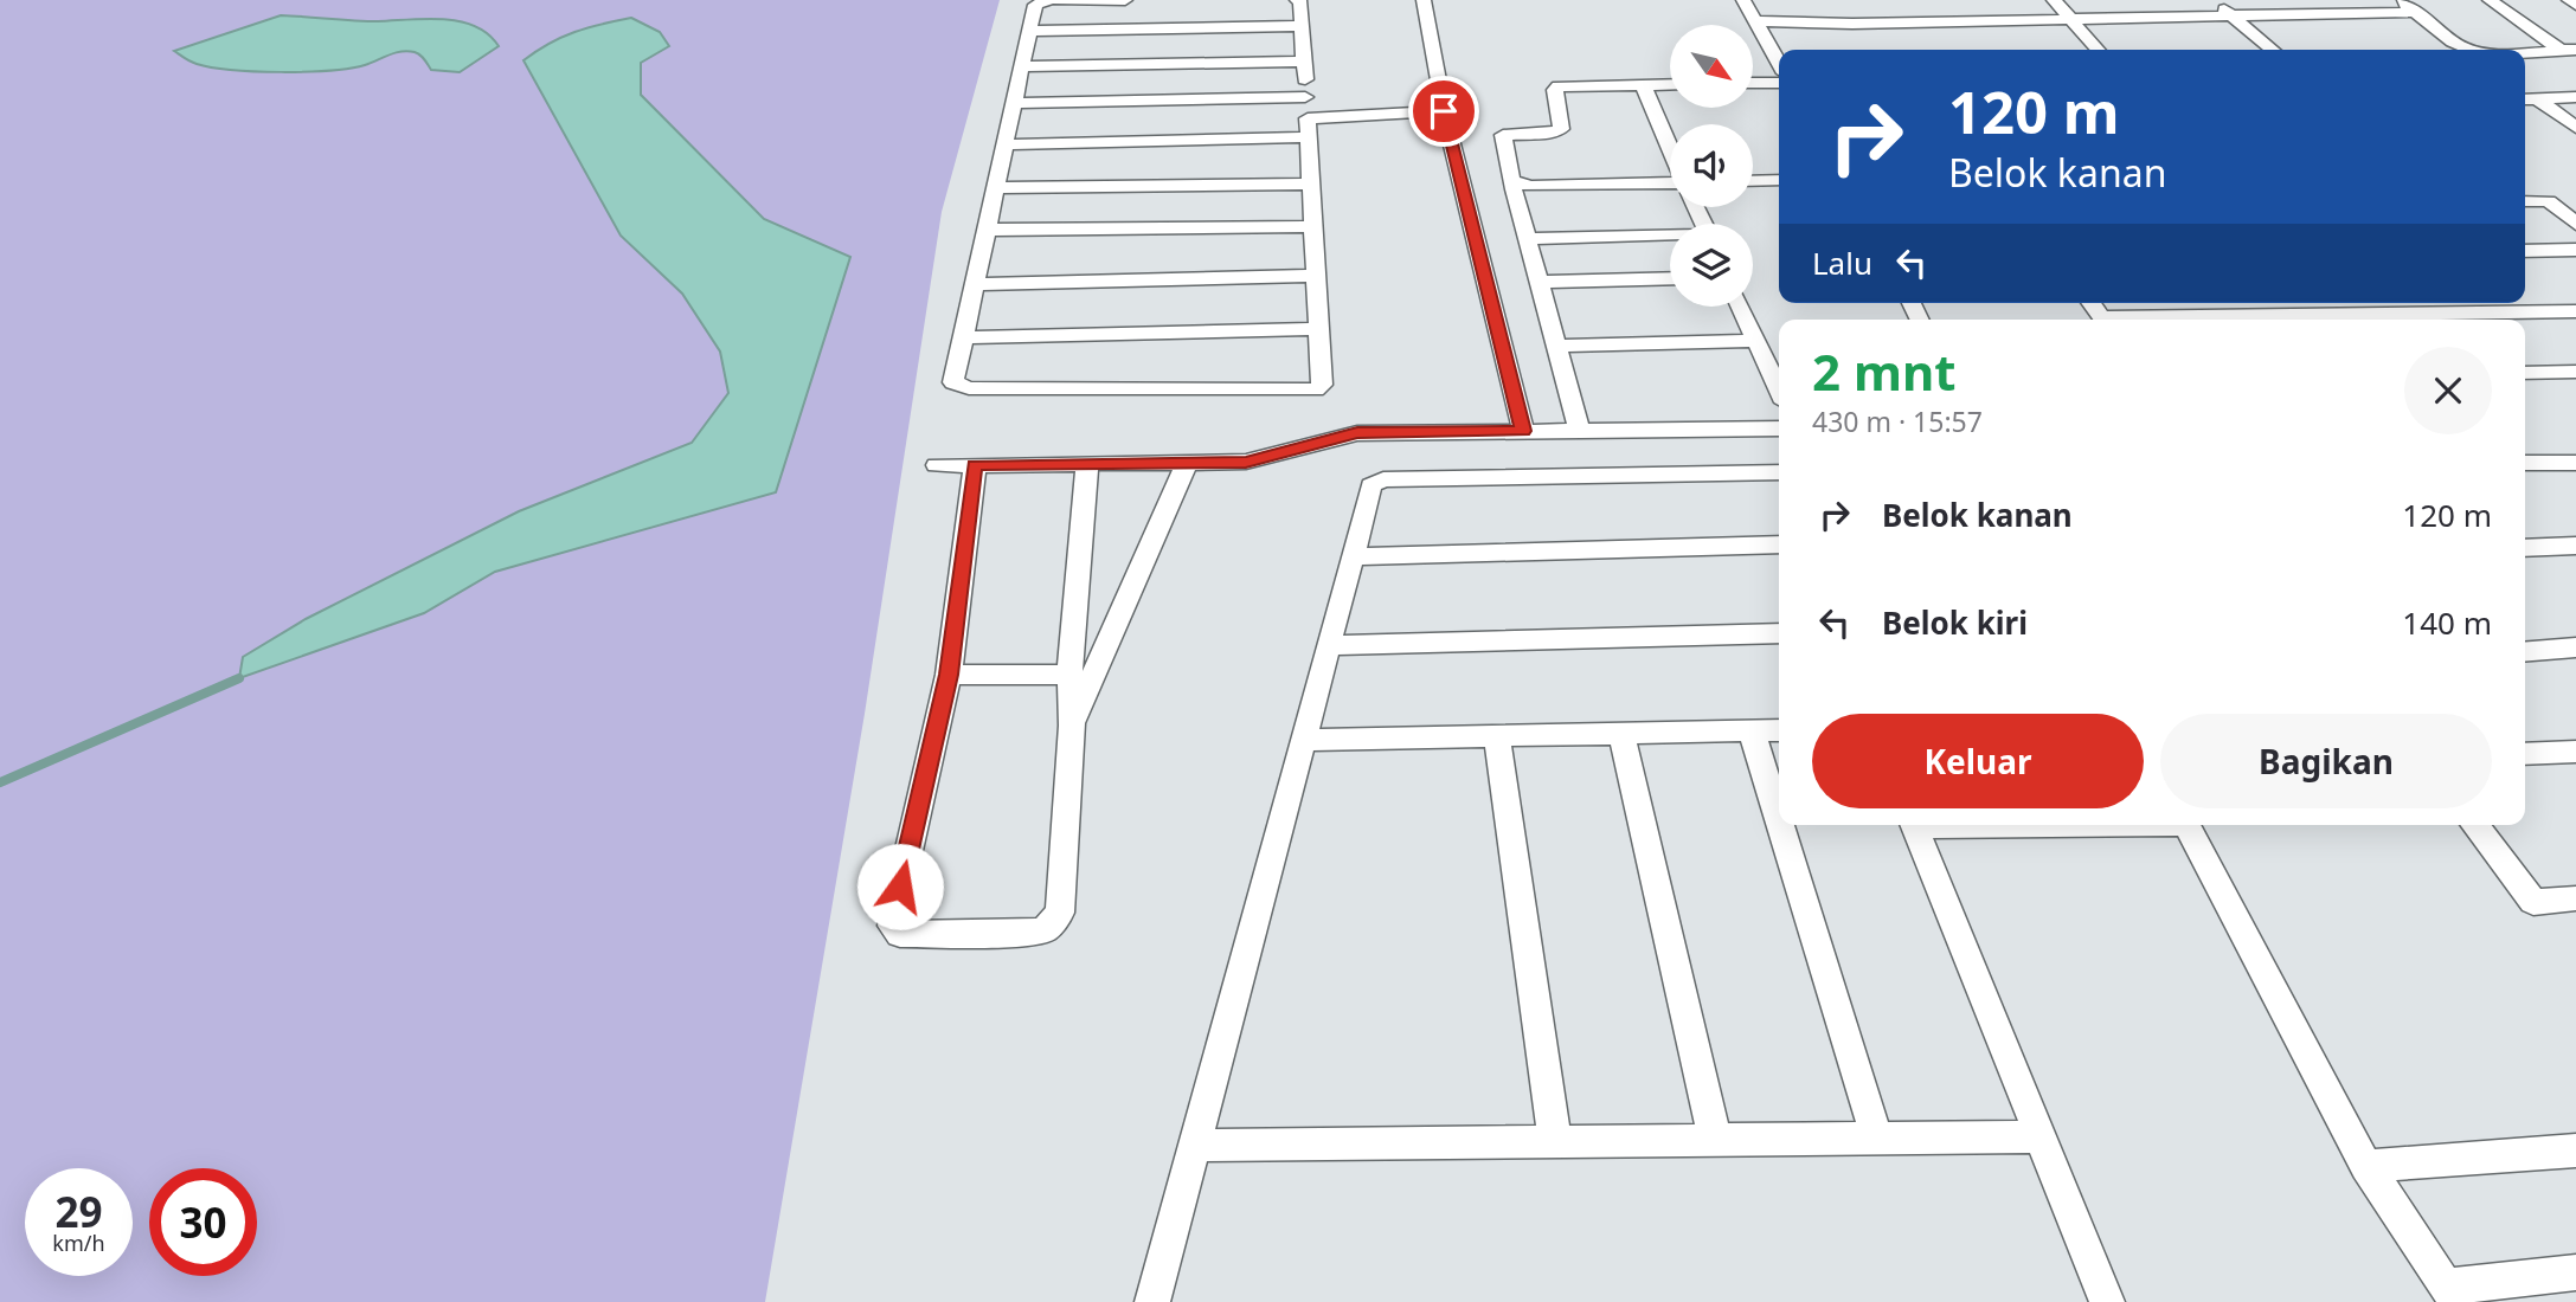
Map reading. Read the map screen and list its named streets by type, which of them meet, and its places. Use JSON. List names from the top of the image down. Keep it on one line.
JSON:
{"north":"bottom right","page":{"turn":["120 m","Belok kanan"],"then":"Lalu","heading":["2 mnt","430 m · 15:57"],"list":[{"name":"Belok kanan","value":"120 m"},{"name":"Belok kiri","value":"140 m"}],"buttons":["Keluar","Bagikan"],"speed":"29 km/h","limit":"30"}}
